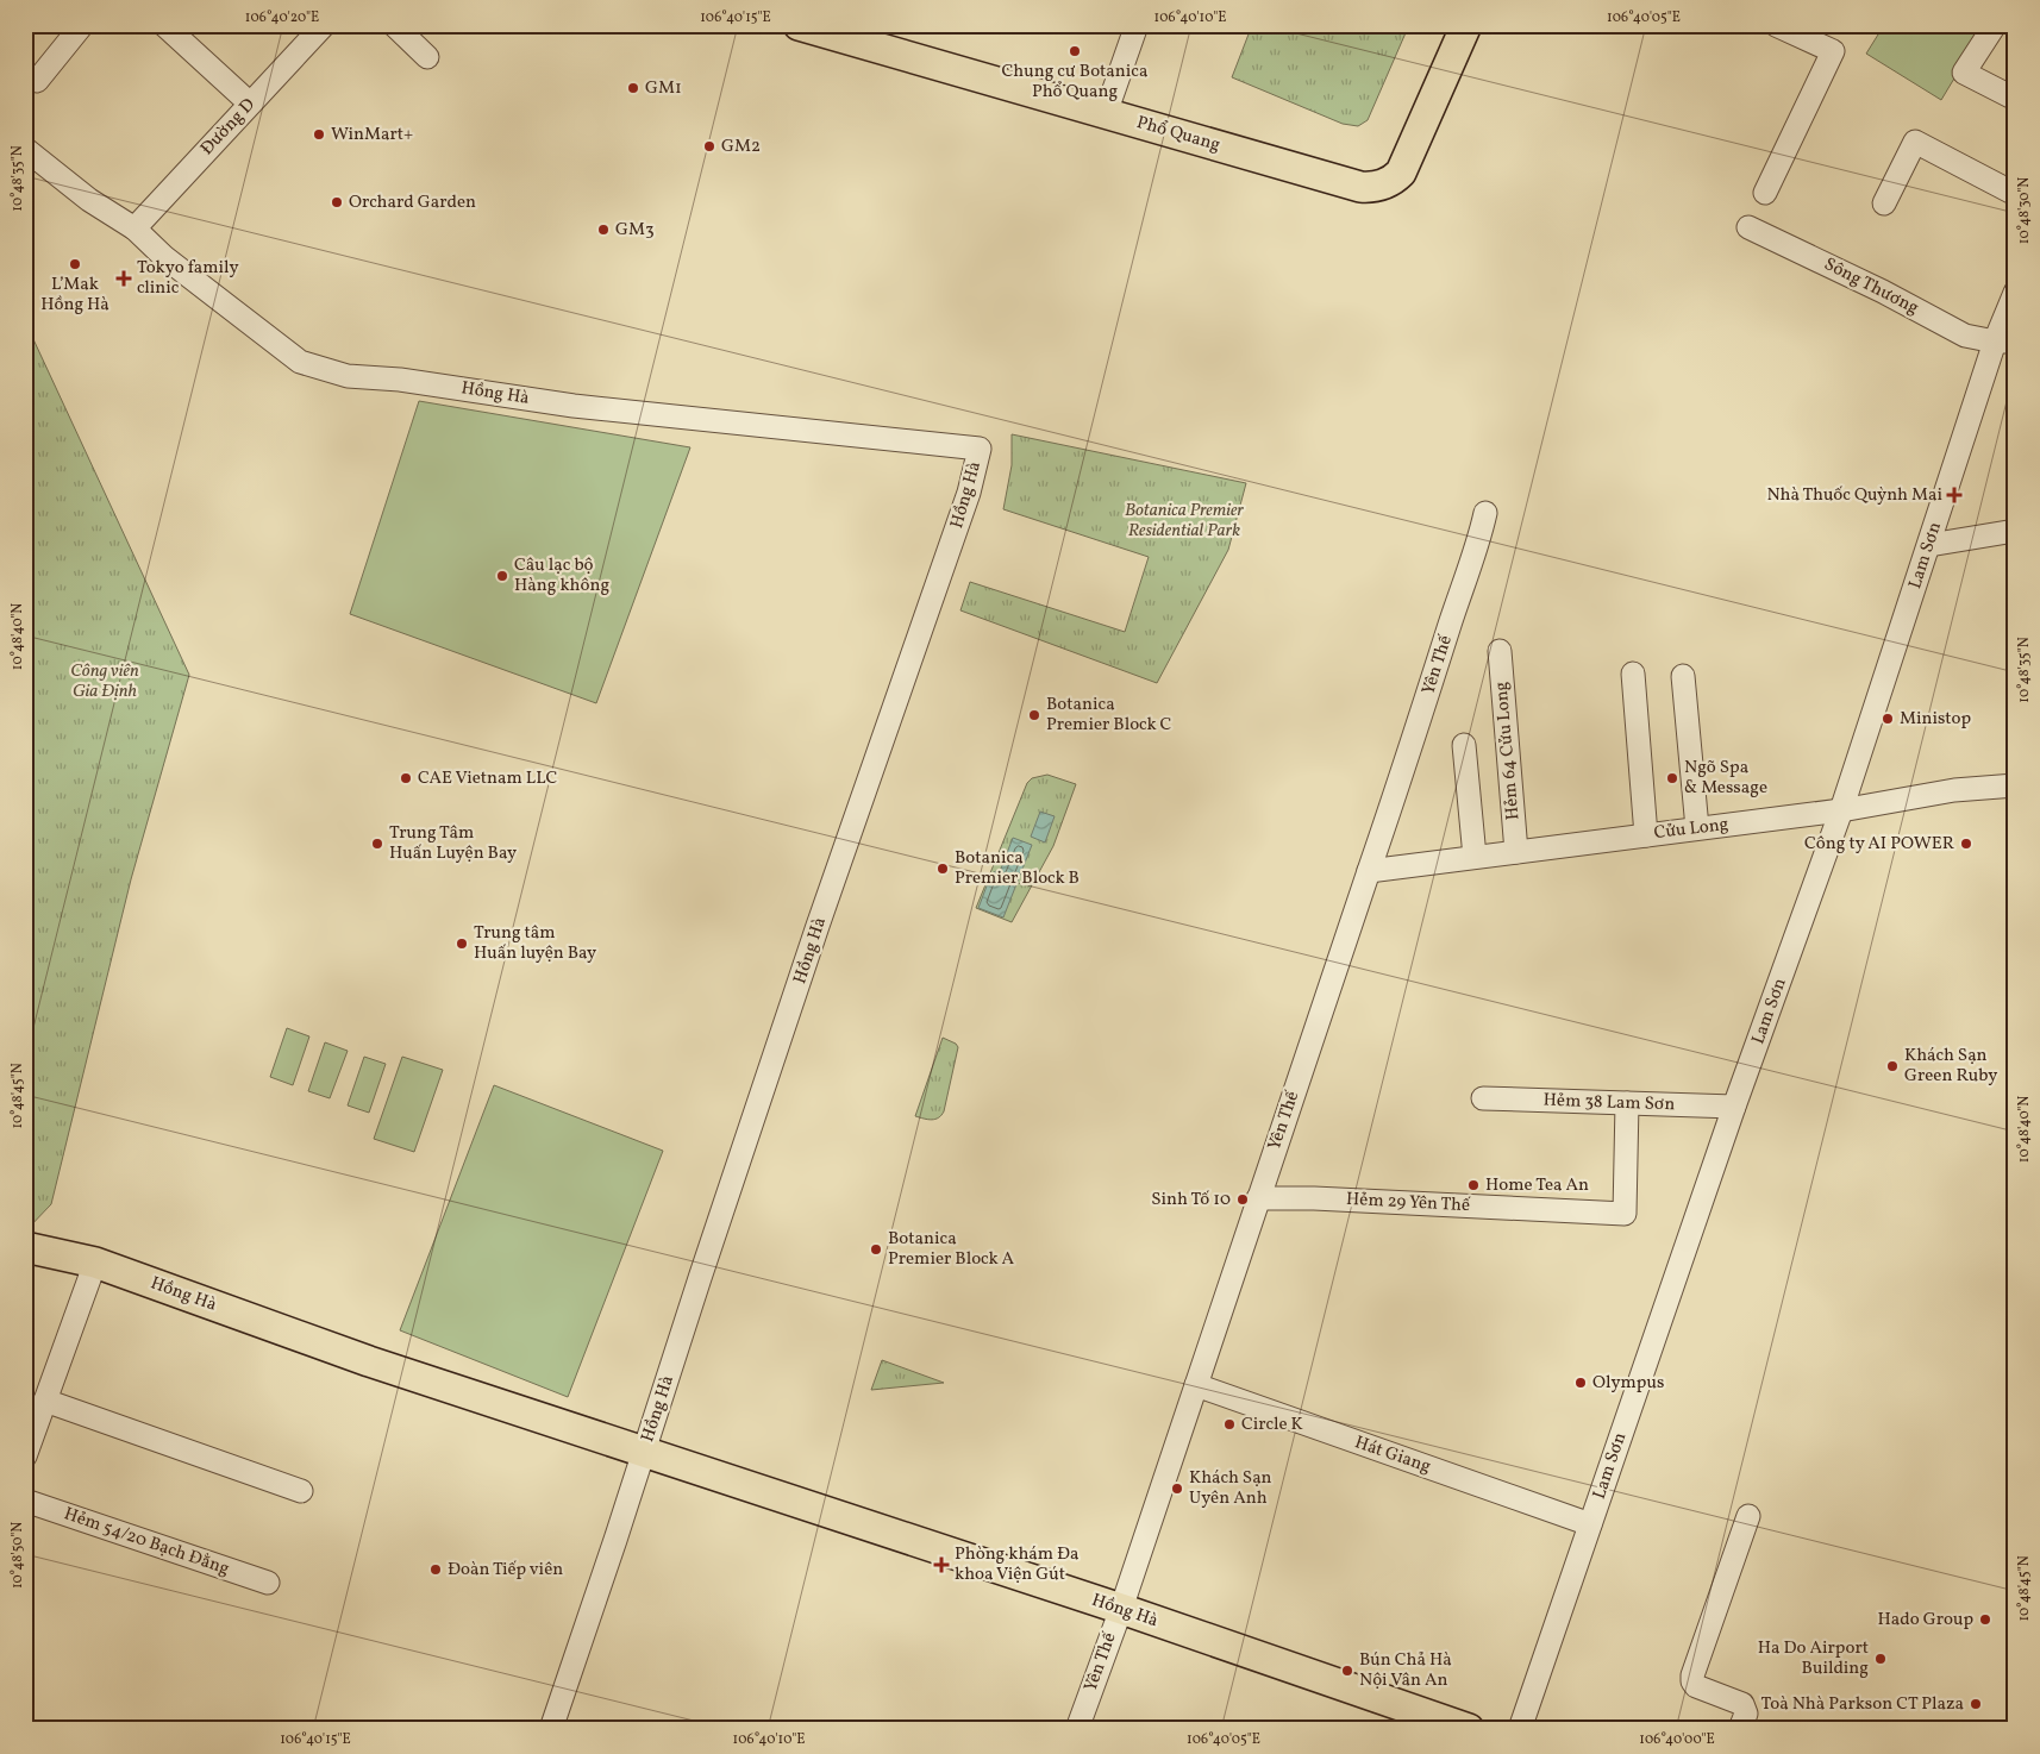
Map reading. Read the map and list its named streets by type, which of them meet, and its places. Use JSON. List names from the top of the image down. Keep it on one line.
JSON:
{"streets":{"main road":["Phổ Quang","Hồng Hà"],"street":["Đường D","Sông Thương","Lam Sơn","Yên Thế","Hẻm 64 Cửu Long","Cửu Long","Hẻm 38 Lam Sơn","Hẻm 29 Yên Thế","Hát Giang","Hẻm 54/20 Bạch Đằng"]},"crossings":[["Đường D","Hồng Hà"],["Sông Thương","Lam Sơn"],["Hồng Hà","Yên Thế"],["Lam Sơn","Cửu Long"],["Lam Sơn","Hẻm 38 Lam Sơn"],["Lam Sơn","Hát Giang"],["Yên Thế","Cửu Long"],["Yên Thế","Hẻm 29 Yên Thế"],["Yên Thế","Hát Giang"],["Hẻm 64 Cửu Long","Cửu Long"],["Hẻm 38 Lam Sơn","Hẻm 29 Yên Thế"]],"parks":["Botanica Premier Residential Park","Công viên Gia Định"],"places":{"other":["Chung cư Botanica Phổ Quang","GM1","WinMart+","GM2","Orchard Garden","GM3","L’Mak Hồng Hà","Câu lạc bộ Hàng không","Botanica Premier Block C","Ministop","CAE Vietnam LLC","Ngõ Spa & Message","Trung Tâm Huấn Luyện Bay","Công ty AI POWER","Botanica Premier Block B","Trung tâm Huấn luyện Bay","Khách Sạn Green Ruby","Home Tea An","Sinh Tố 10","Botanica Premier Block A","Olympus","Circle K","Khách Sạn Uyên Anh","Đoàn Tiếp viên","Hado Group","Ha Do Airport Building","Bún Chả Hà Nội Vân An","Toà Nhà Parkson CT Plaza"],"health":["Tokyo family clinic","Nhà Thuốc Quỳnh Mai","Phòng khám Đa khoa Viện Gút"]},"coordinates":["106°40'20\"E","106°40'15\"E","106°40'10\"E","106°40'05\"E","10°48'35\"N","10°48'30\"N","10°48'40\"N","10°48'45\"N","10°48'50\"N","106°40'00\"E"]}
